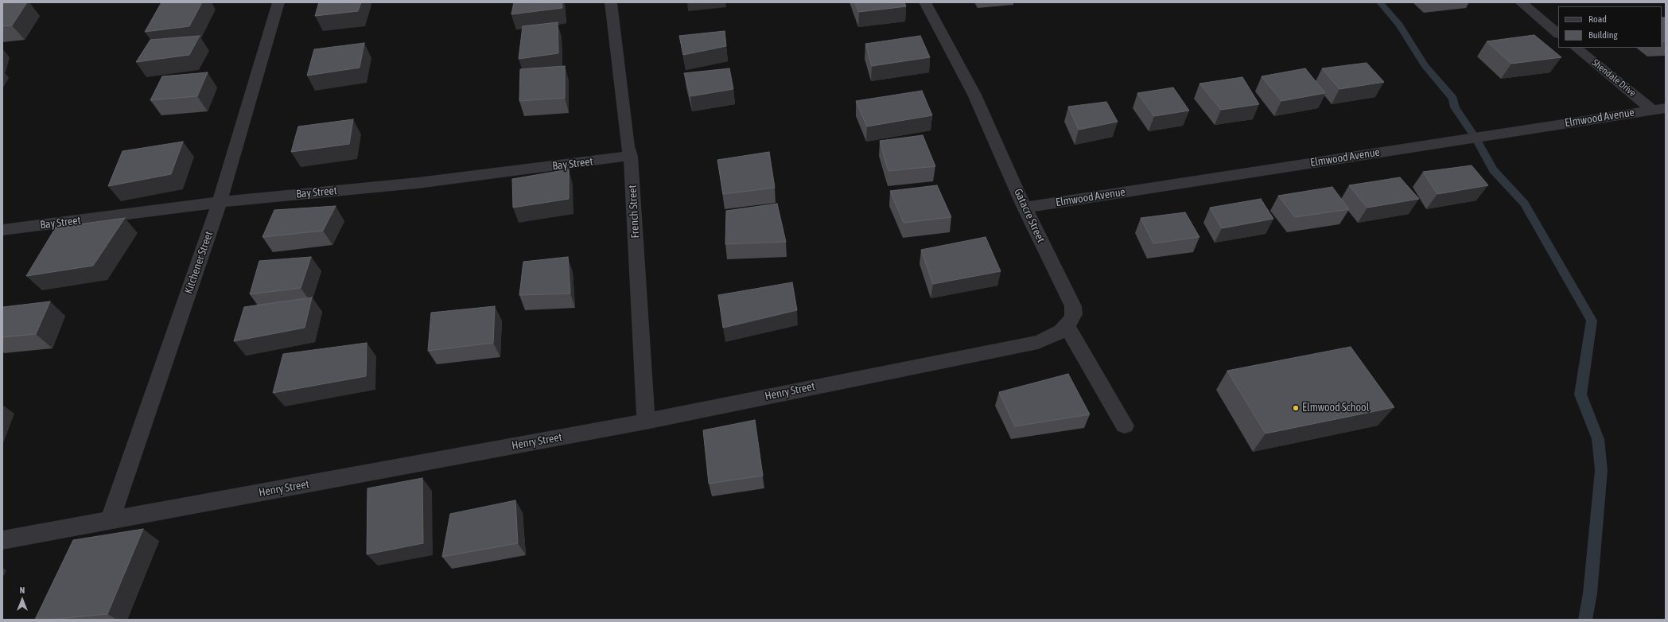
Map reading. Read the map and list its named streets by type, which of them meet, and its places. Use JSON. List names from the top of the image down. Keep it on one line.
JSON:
{"streets":{"street":["Shendale Drive","Elmwood Avenue","Bay Street","French Street","Gatacre Street","Kitchener Street","Henry Street"]},"crossings":[["Shendale Drive","Elmwood Avenue"],["Elmwood Avenue","Gatacre Street"],["Bay Street","French Street"],["Bay Street","Kitchener Street"],["French Street","Henry Street"],["Gatacre Street","Henry Street"],["Kitchener Street","Henry Street"]],"places":["Elmwood School"],"legend":["Road","Building"],"north":"top"}
